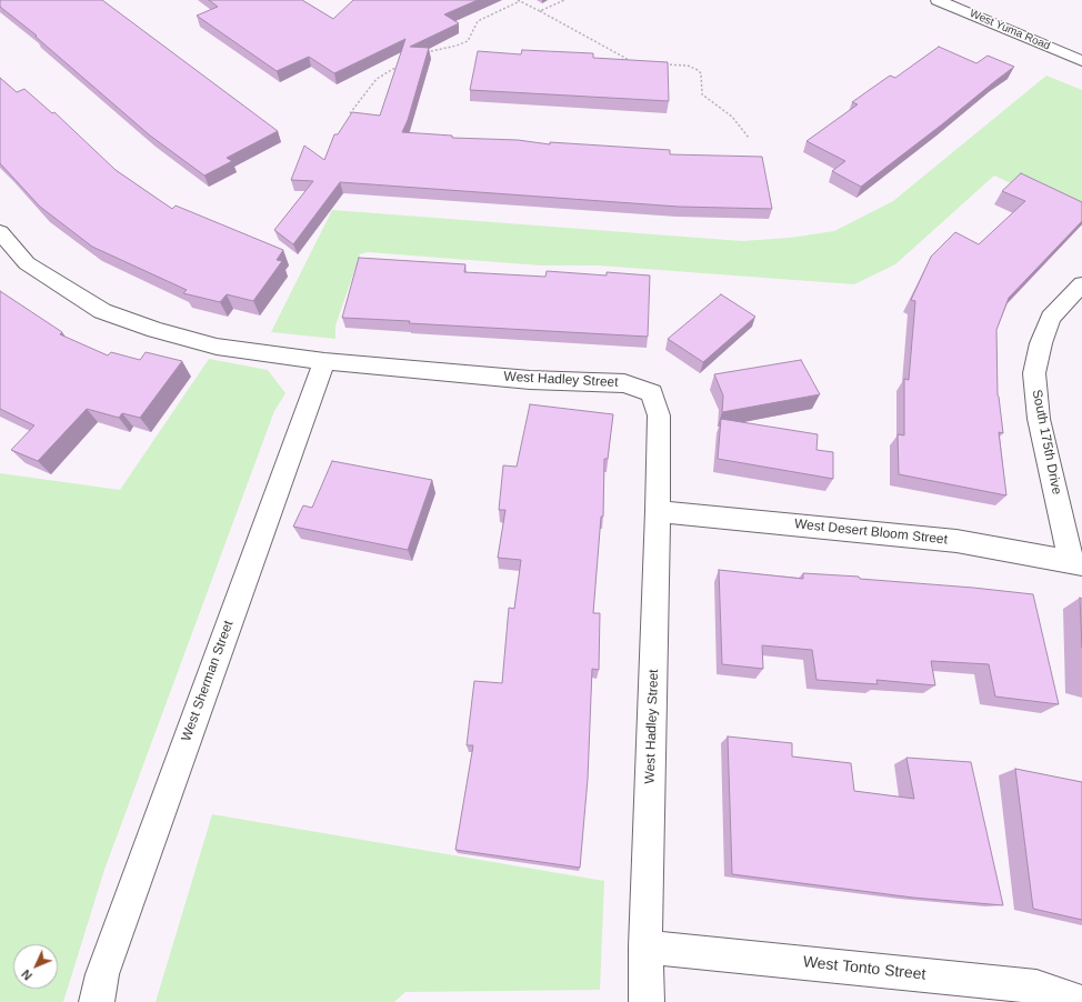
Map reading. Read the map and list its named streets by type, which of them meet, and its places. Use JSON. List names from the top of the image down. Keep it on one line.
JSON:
{"streets":{"street":["West Yuma Road","West Hadley Street","South 175th Drive","West Desert Bloom Street","West Sherman Street","West Tonto Street"]},"crossings":[["West Hadley Street","West Desert Bloom Street"],["West Hadley Street","West Sherman Street"],["West Hadley Street","West Tonto Street"],["South 175th Drive","West Desert Bloom Street"]],"north":"bottom left"}
